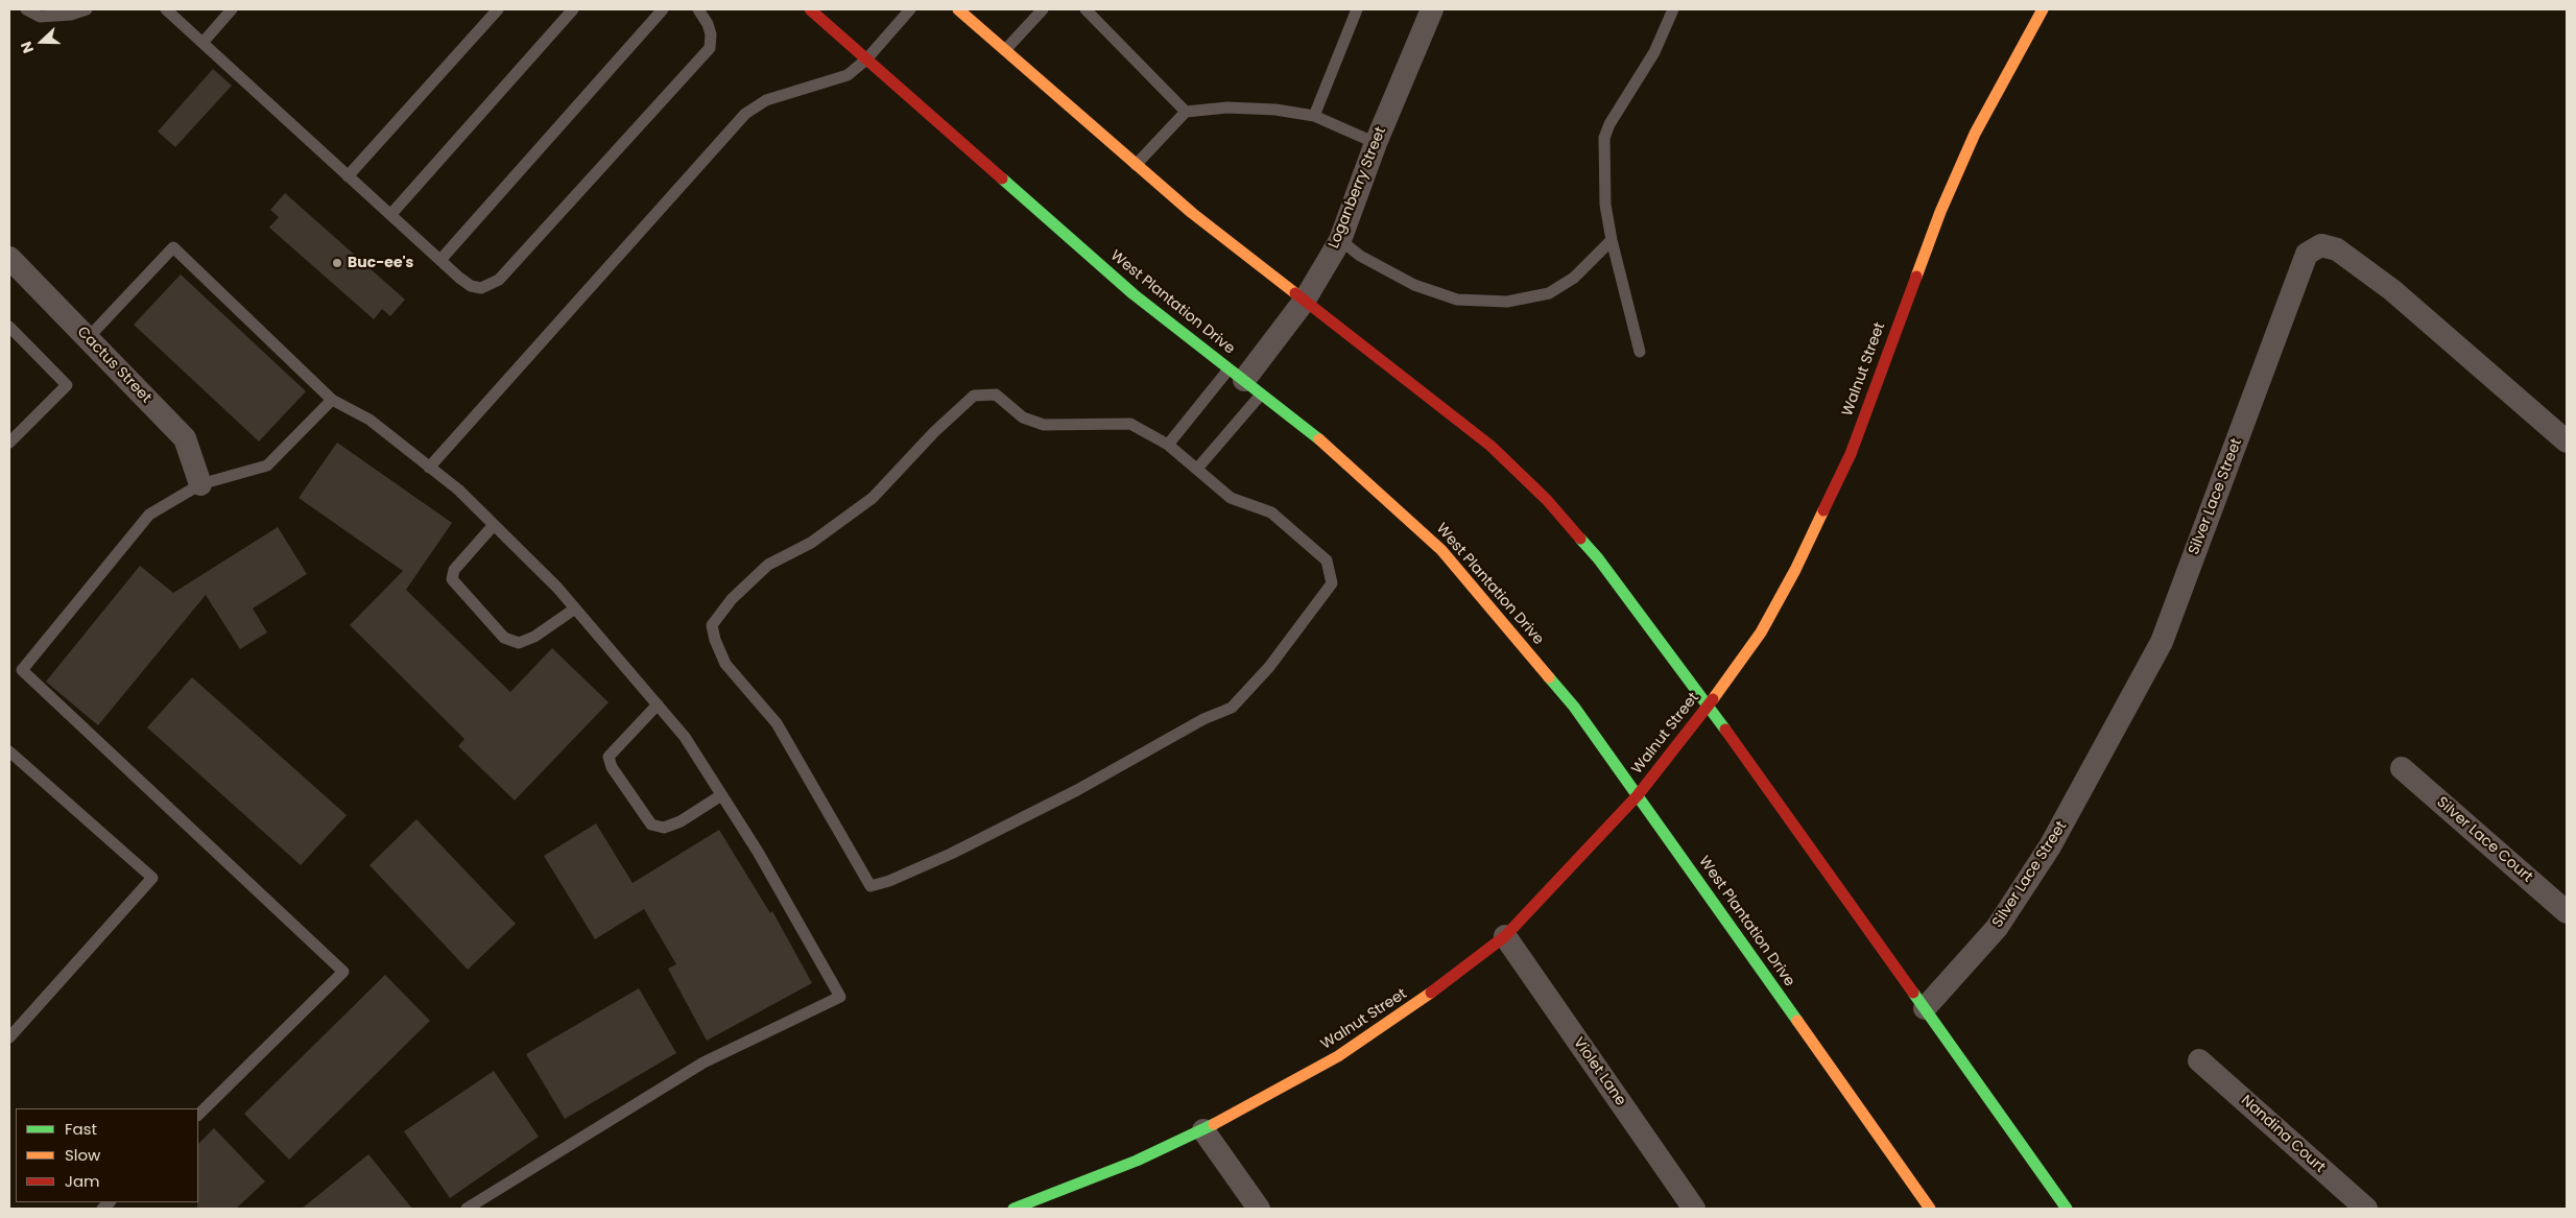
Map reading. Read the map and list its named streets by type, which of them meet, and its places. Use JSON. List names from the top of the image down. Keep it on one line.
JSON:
{"streets":{"main road":["West Plantation Drive","Walnut Street"],"street":["Loganberry Street","Cactus Street","Silver Lace Street","Silver Lace Court","Violet Lane","Nandina Court"]},"crossings":[["Loganberry Street","West Plantation Drive"],["West Plantation Drive","Walnut Street"],["Walnut Street","Violet Lane"]],"places":["Buc-ee's"],"legend":["Fast","Slow","Jam"],"north":"left"}
